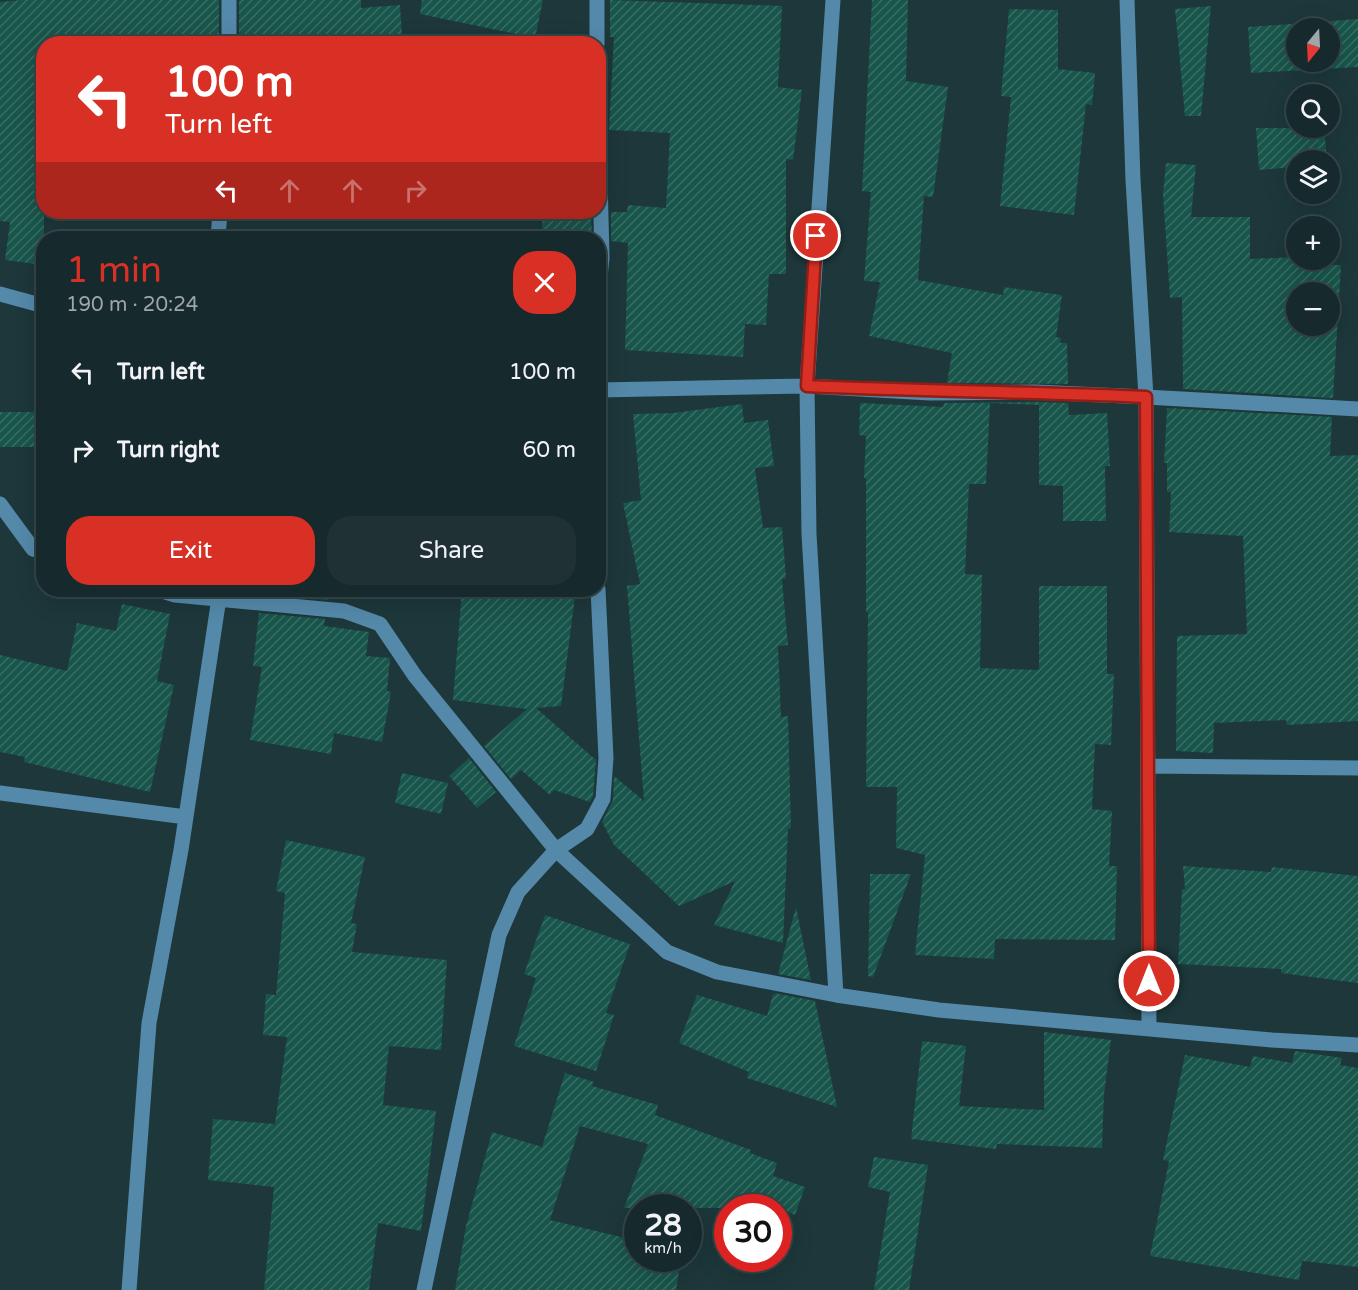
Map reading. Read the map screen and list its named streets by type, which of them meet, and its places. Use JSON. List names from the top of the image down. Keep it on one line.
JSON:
{"north":"bottom","page":{"map_buttons":["+","−"],"turn":["100 m","Turn left"],"heading":["1 min","190 m · 20:24"],"list":[{"name":"Turn left","value":"100 m"},{"name":"Turn right","value":"60 m"}],"buttons":["Exit","Share"],"speed":"28 km/h","limit":"30"}}
